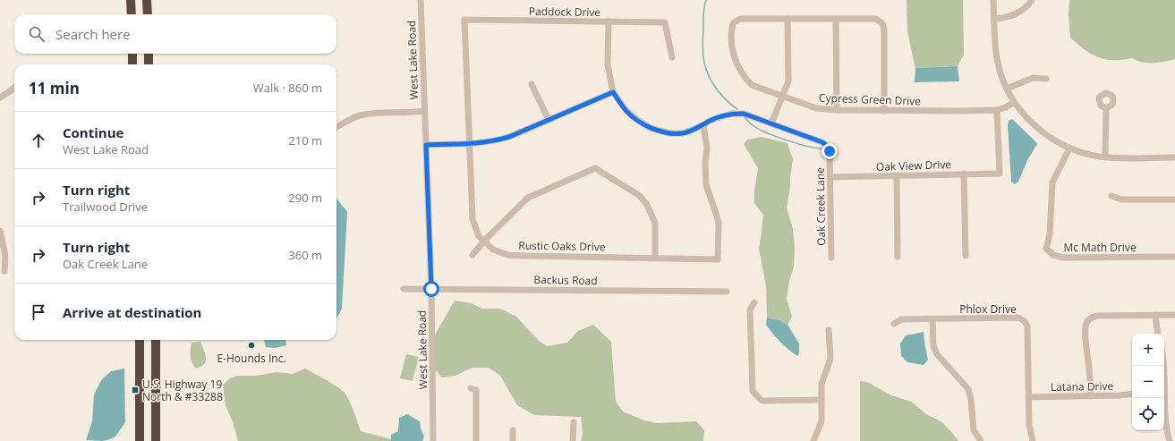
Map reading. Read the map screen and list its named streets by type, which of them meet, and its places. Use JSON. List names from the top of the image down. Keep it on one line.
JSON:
{"streets":{"street":["Paddock Drive","West Lake Road","Cypress Green Drive","Oak View Drive","Oak Creek Lane","Rustic Oaks Drive","Mc Math Drive","Backus Road","Phlox Drive","Latana Drive"]},"crossings":[["Paddock Drive","Oak Creek Lane"],["Paddock Drive","Rustic Oaks Drive"],["West Lake Road","Backus Road"],["Cypress Green Drive","Oak View Drive"],["Oak View Drive","Oak Creek Lane"],["Oak Creek Lane","Rustic Oaks Drive"],["Phlox Drive","Latana Drive"]],"places":{"other":["E-Hounds Inc."],"transit":["U.S. Highway 19 North & #33288"]},"page":{"search":"Search here","heading":["11 min","Walk · 860 m"],"list":[["Continue","West Lake Road","210 m"],["Turn right","Trailwood Drive","290 m"],["Turn right","Oak Creek Lane","360 m"],"Arrive at destination"],"map_buttons":["+","−"]}}
